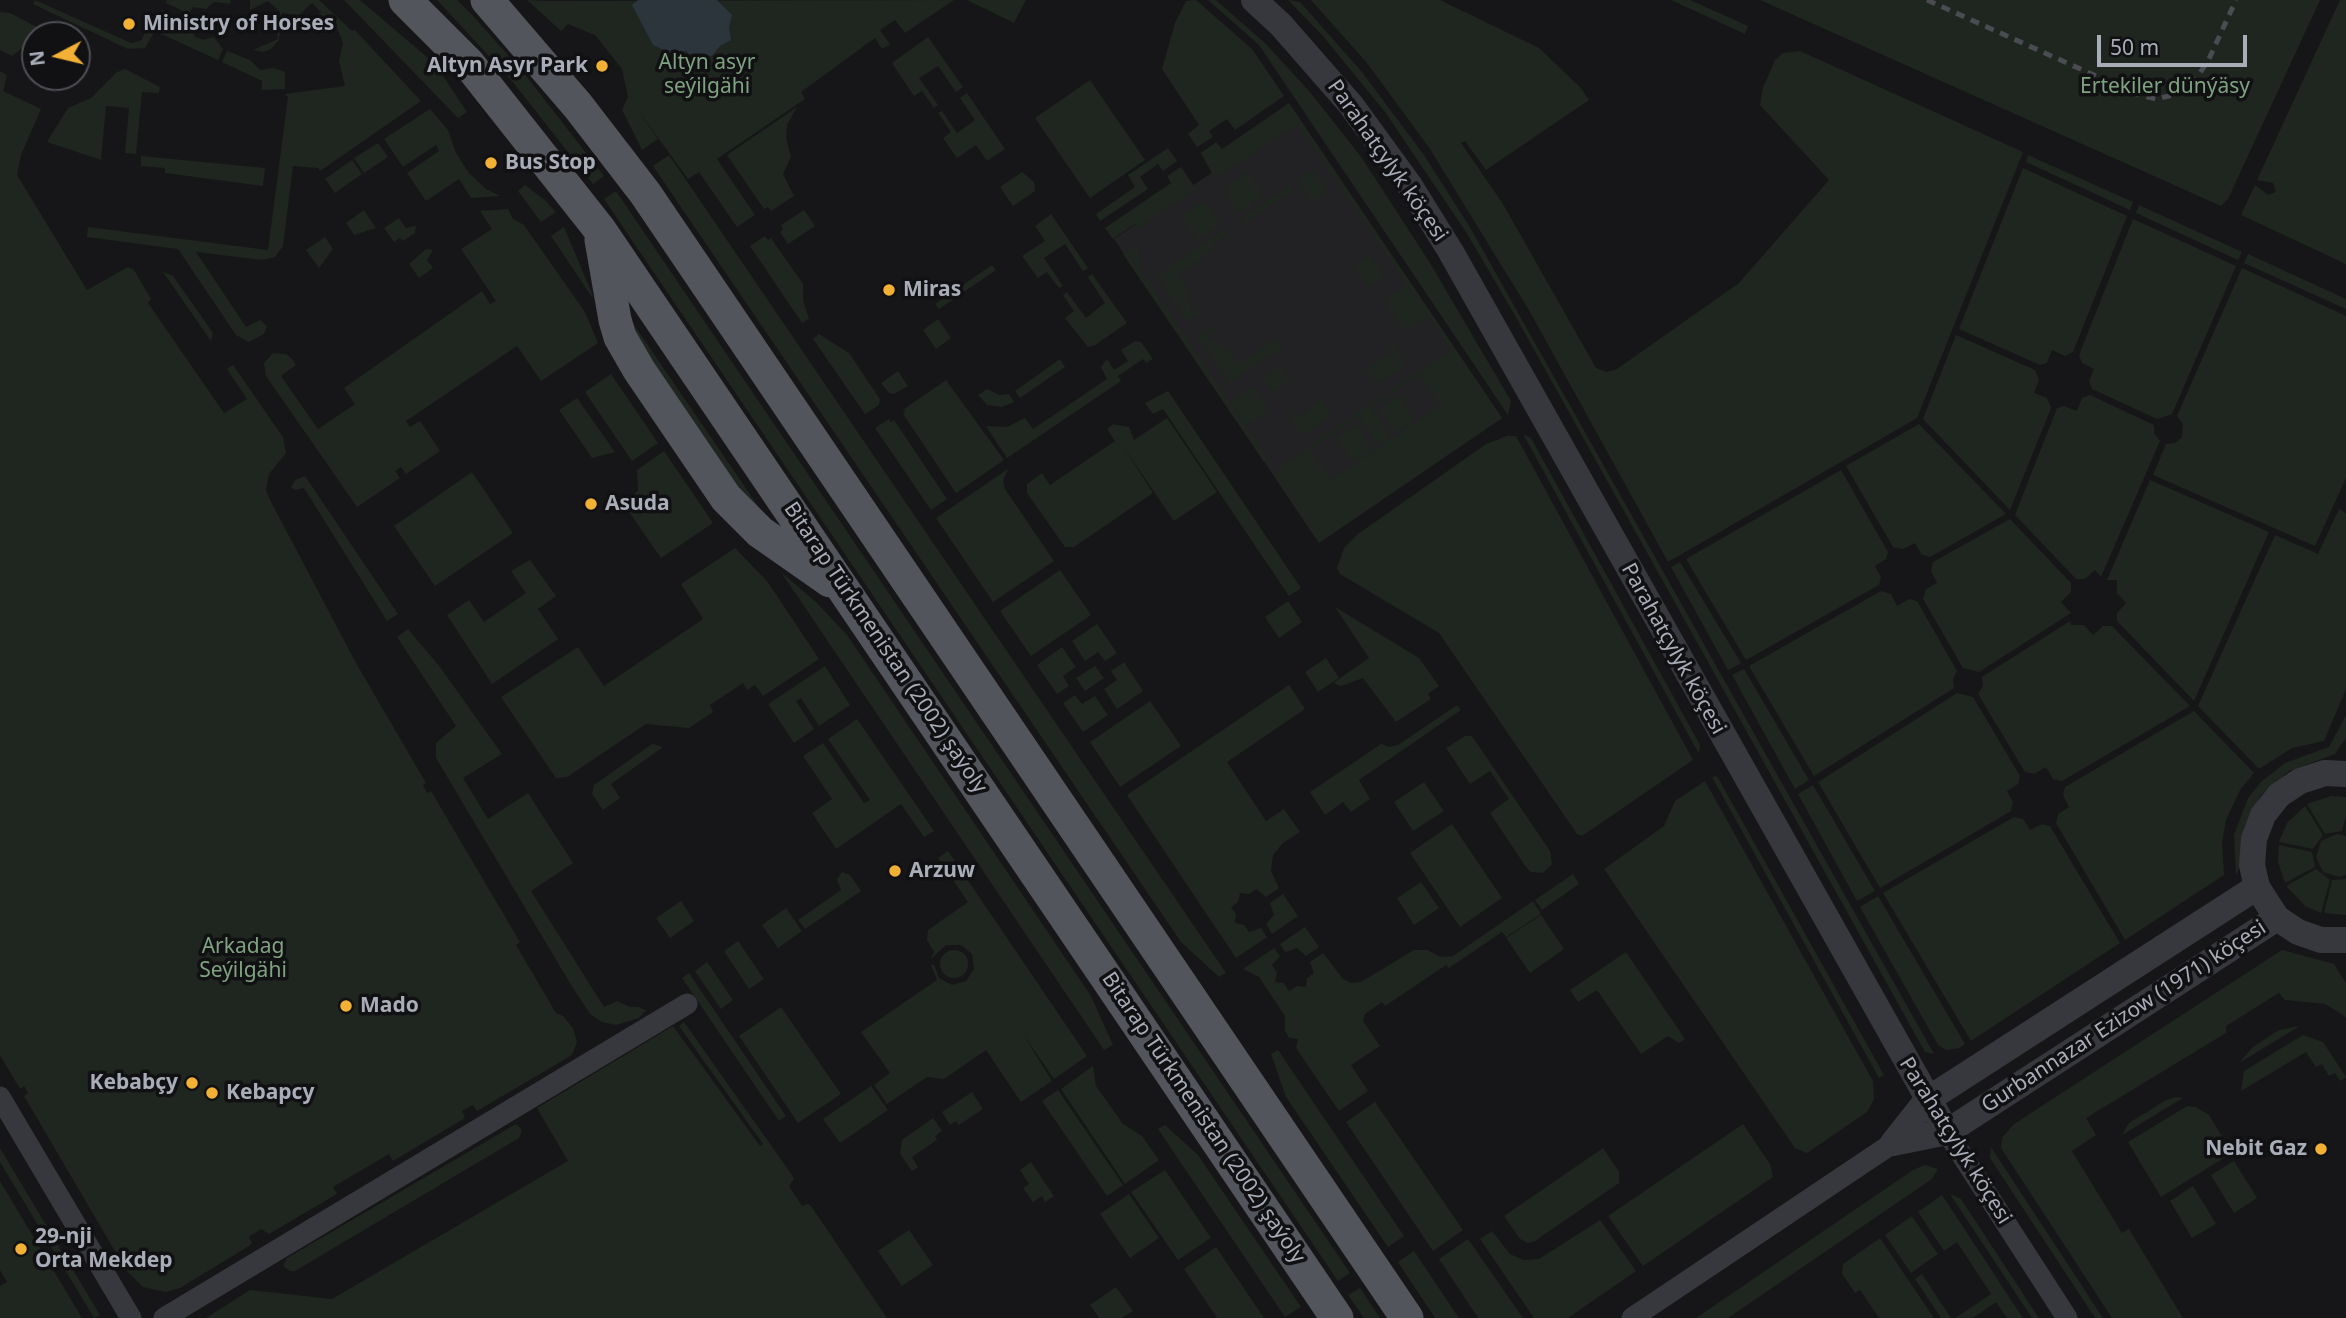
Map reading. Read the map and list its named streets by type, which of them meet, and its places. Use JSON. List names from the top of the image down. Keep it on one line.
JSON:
{"streets":{"main road":["Bitarap Türkmenistan (2002) şaýoly"],"street":["Parahatçylyk köçesi","Gurbannazar Ezizow (1971) köçesi"]},"crossings":[["Parahatçylyk köçesi","Gurbannazar Ezizow (1971) köçesi"]],"parks":["Altyn asyr seýilgähi","Ertekiler dünýäsy","Arkadag Seýilgähi"],"places":["Ministry of Horses","Altyn Asyr Park","Bus Stop","Miras","Asuda","Arzuw","Mado","Kebabçy","Kebapcy","Nebit Gaz","29-nji Orta Mekdep"],"scale_bar":"50 m","north":"left"}
